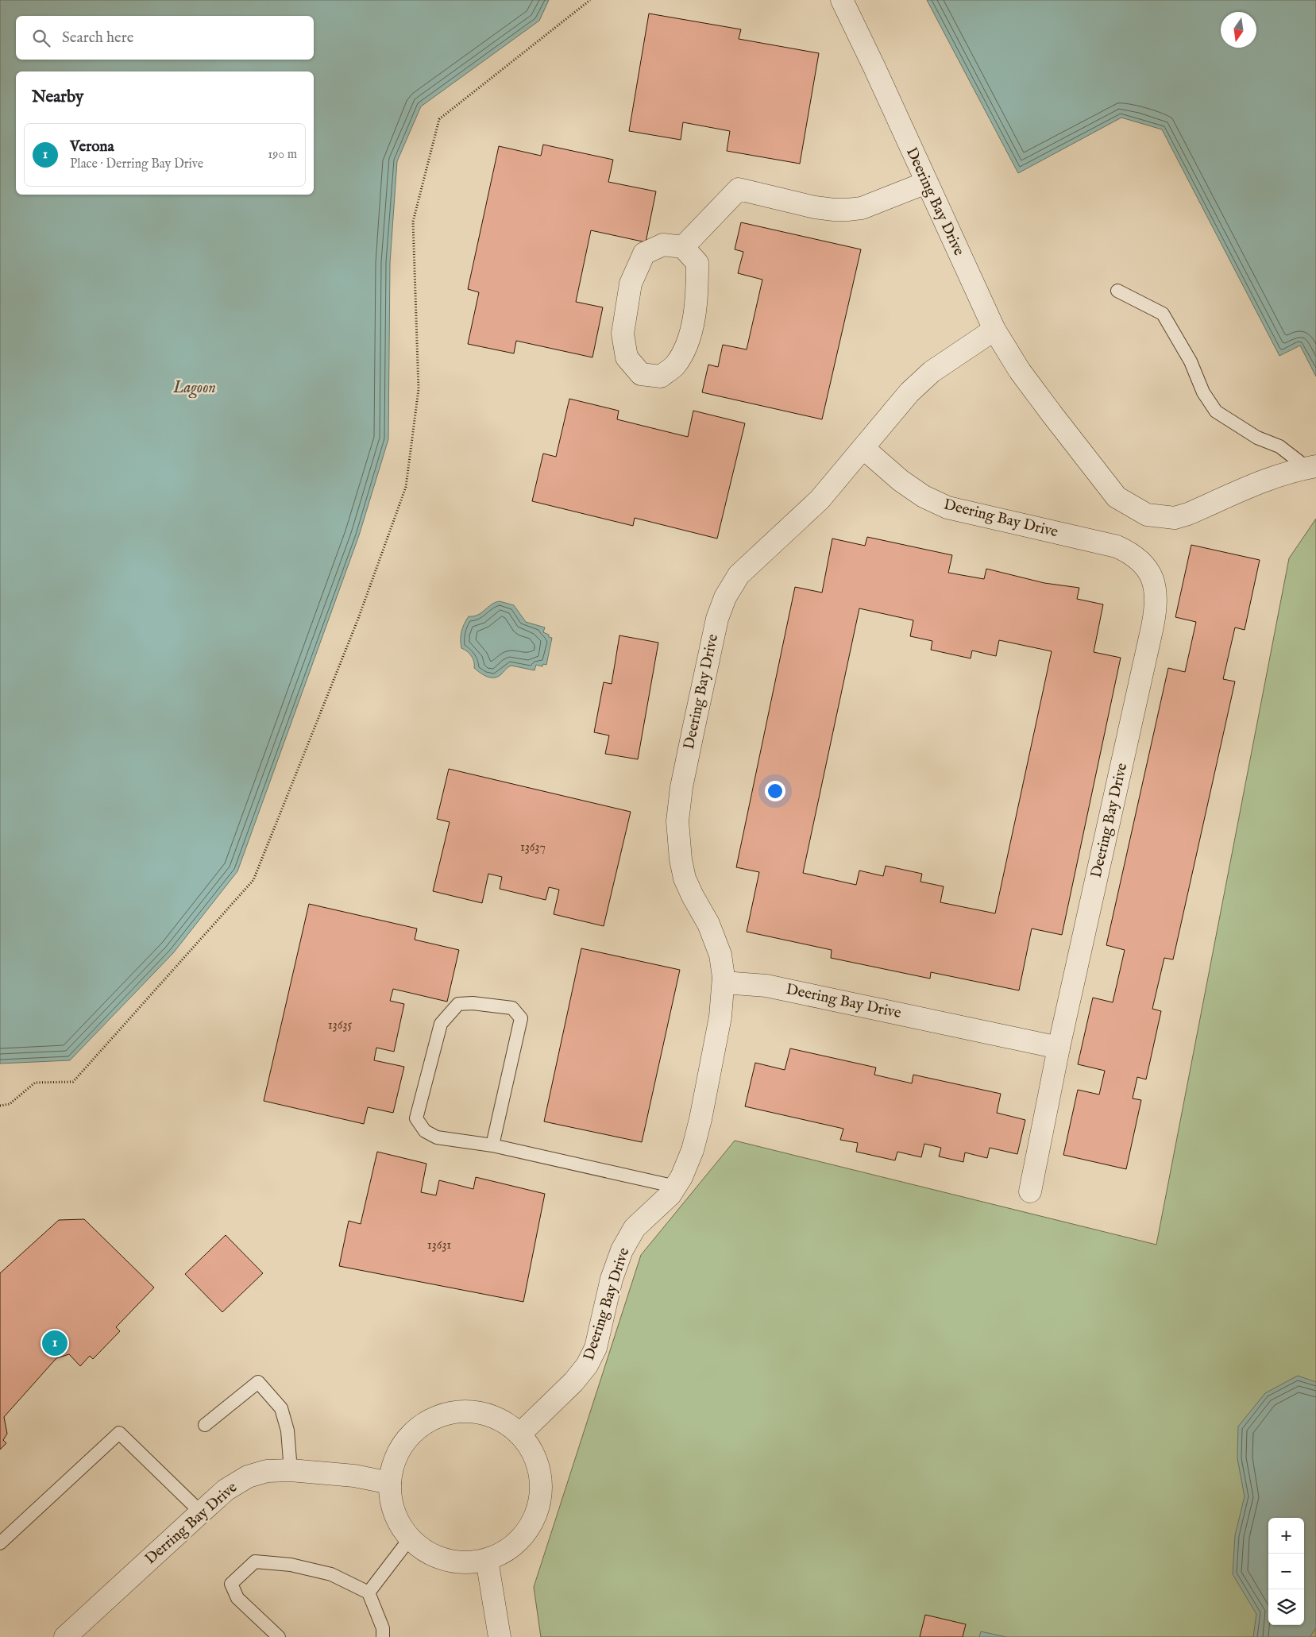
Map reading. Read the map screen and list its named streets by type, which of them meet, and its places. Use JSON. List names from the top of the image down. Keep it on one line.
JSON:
{"streets":{"street":["Deering Bay Drive","Derring Bay Drive"]},"water":["Lagoon"],"house_numbers":["13637","13635","13631"],"north":"bottom","page":{"search":"Search here","heading":"Nearby","list":[{"mark":"1","name":"Verona","note":"Place · Derring Bay Drive","value":"190 m"}],"pins":"1","map_buttons":["+","−"]}}
